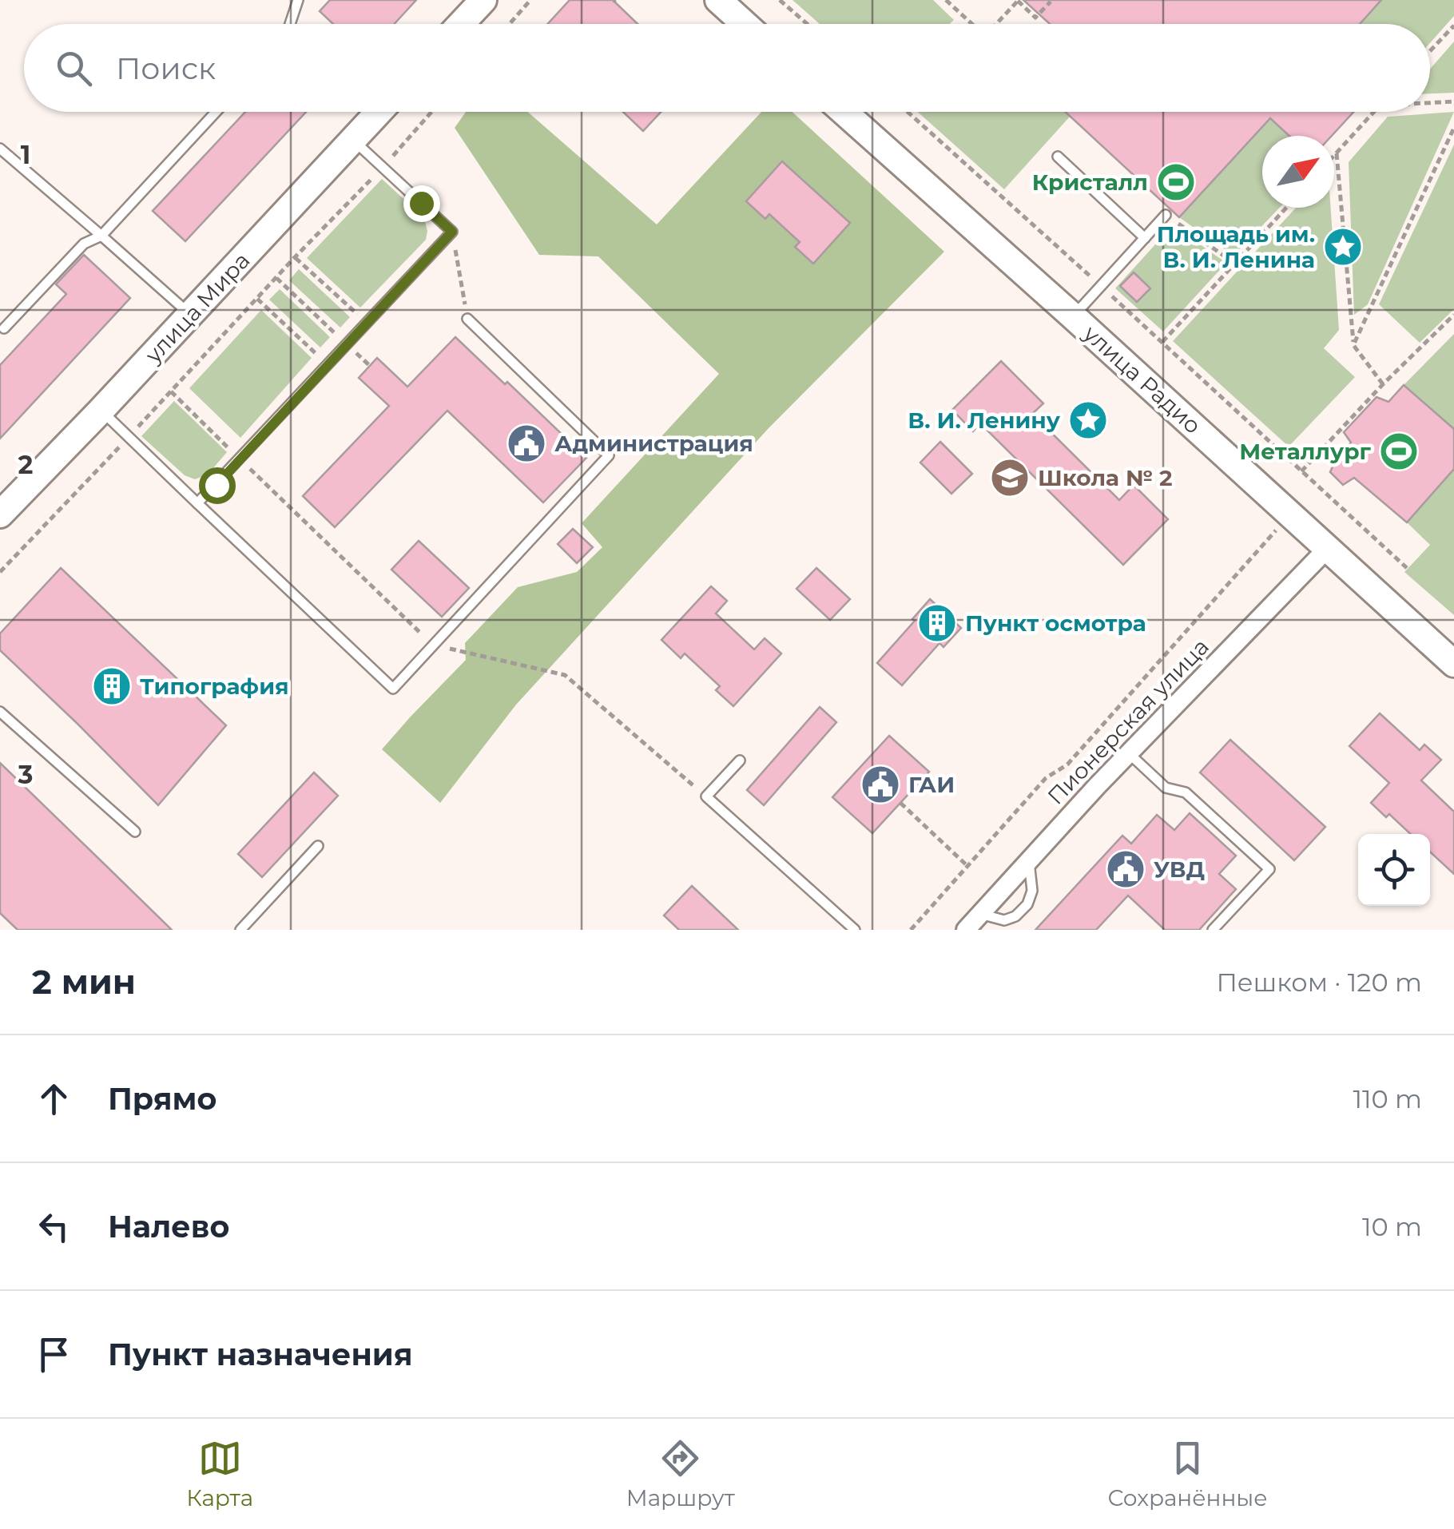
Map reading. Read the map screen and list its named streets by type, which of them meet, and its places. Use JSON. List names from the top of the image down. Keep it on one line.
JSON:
{"streets":{"main road":["улица Мира","улица Радио"],"street":["Пионерская улица"]},"crossings":[["улица Радио","Пионерская улица"]],"places":{"sports":["Кристалл","Металлург"],"place":["Площадь им. В. И. Ленина","В. И. Ленину"],"public building":["Администрация","ГАИ","УВД"],"school or university":["Школа № 2"],"building":["Пункт осмотра","Типография"]},"north":"top right","page":{"search":"Поиск","heading":["2 мин","Пешком · 120 m"],"list":[["Прямо","110 m"],["Налево","10 m"],"Пункт назначения"],"nav":["Карта","Маршрут","Сохранённые"]},"grid":{"rows":["1","2","3"]}}
